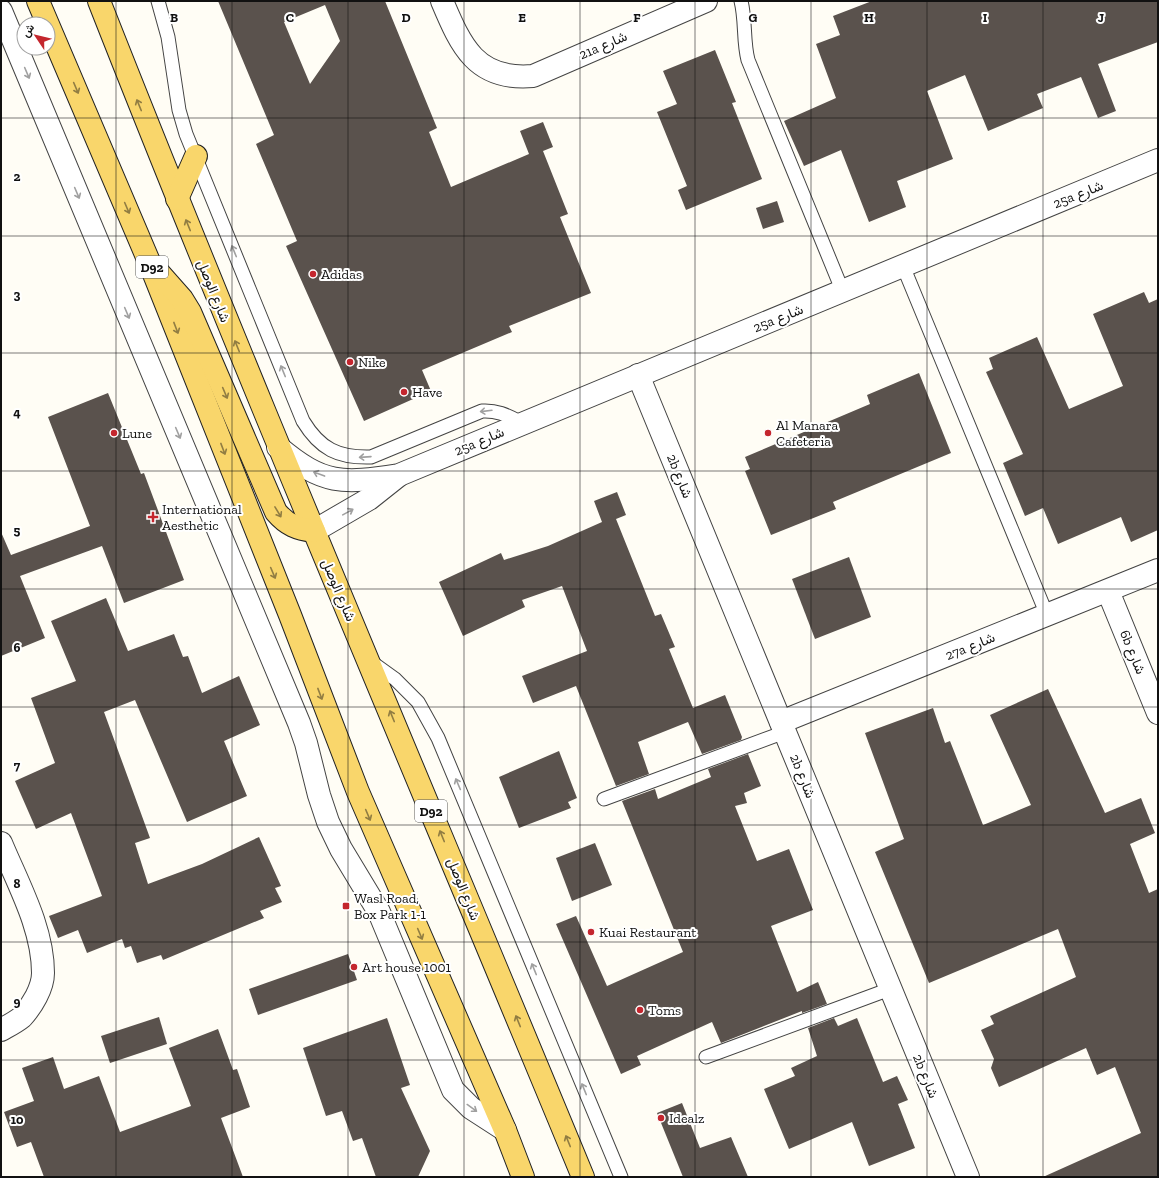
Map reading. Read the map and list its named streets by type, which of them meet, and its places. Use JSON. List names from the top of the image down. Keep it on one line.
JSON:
{"streets":{"main road":["D92","شارع الوصل"],"street":["21a شارع","25a شارع","2b شارع","27a شارع","6b شارع"]},"crossings":[["25a شارع","شارع الوصل"],["25a شارع","2b شارع"],["2b شارع","27a شارع"],["27a شارع","6b شارع"]],"places":{"other":["Adidas","Nike","Have","Lune","Al Manara Cafeteria","Kuai Restaurant","Art house 1001","Toms","Idealz"],"health":["International Aesthetic"],"transit":["Wasl Road, Box Park 1-1"]},"north":"top left","grid":{"columns":["B","C","D","E","F","G","H","I","J"],"rows":["2","3","4","5","6","7","8","9","10"]}}
